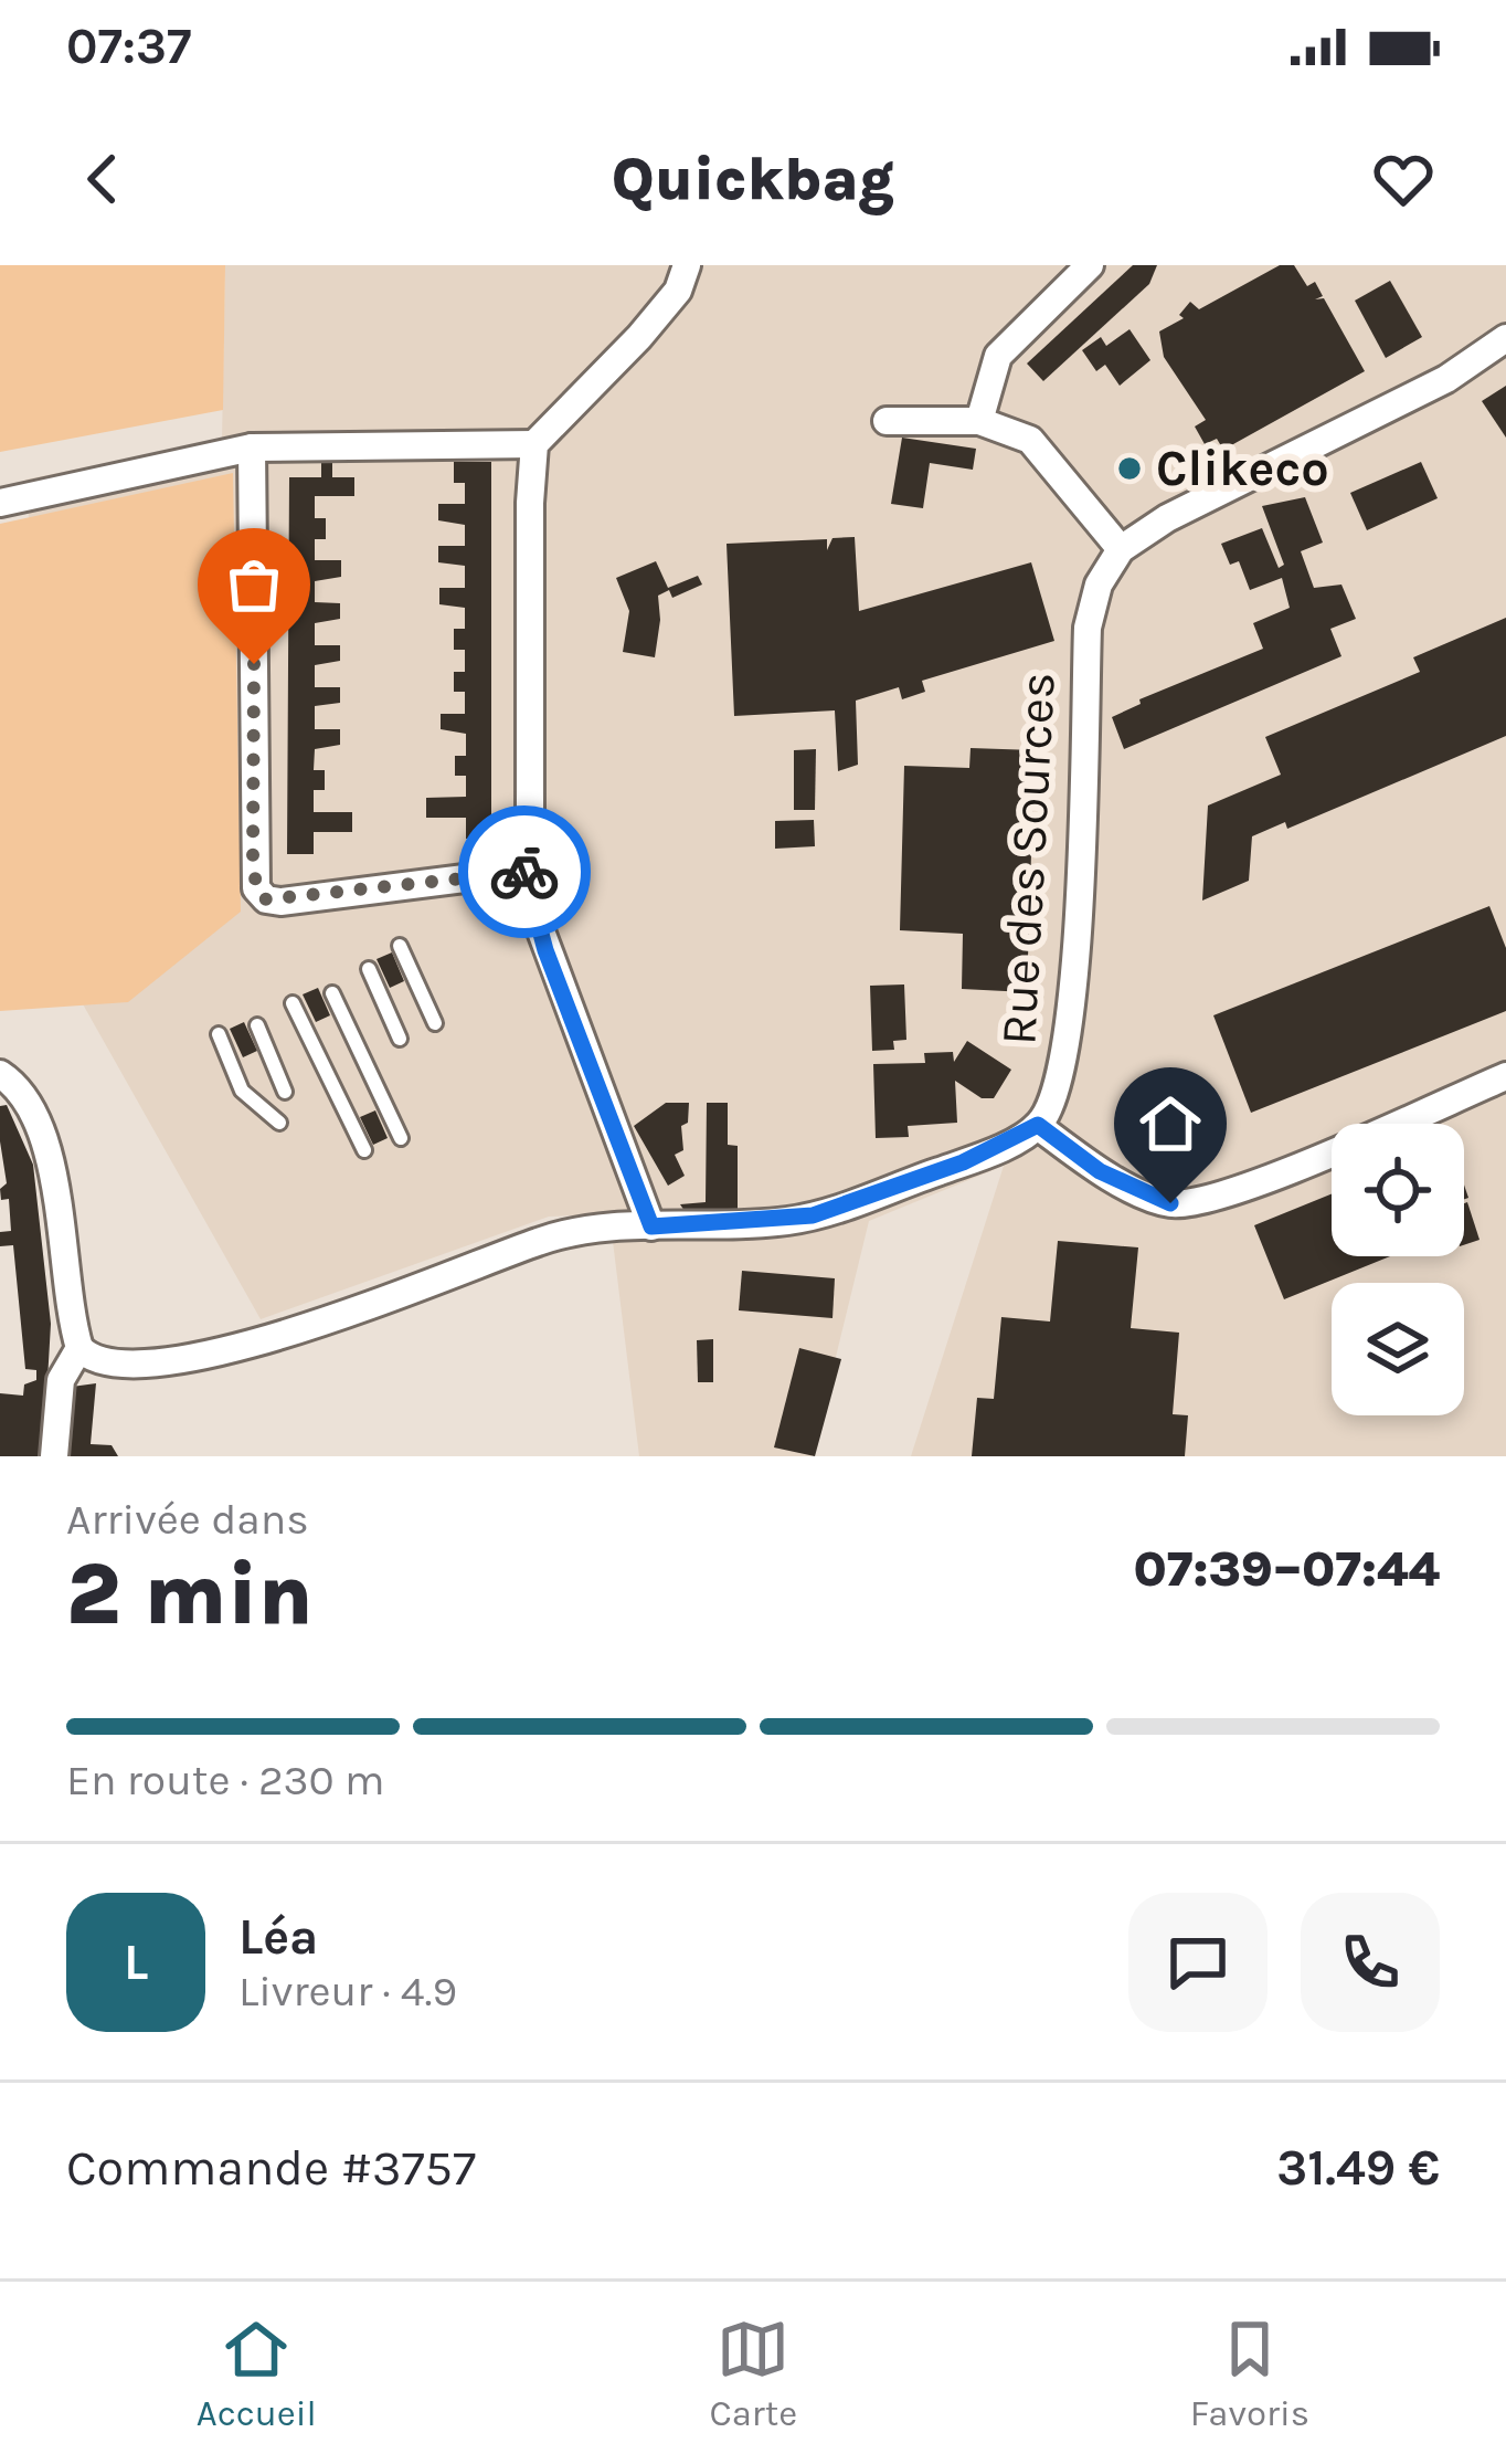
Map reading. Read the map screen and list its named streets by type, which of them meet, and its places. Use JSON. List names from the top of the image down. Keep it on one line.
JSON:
{"streets":{"street":["Rue des Sources"]},"places":["Clikeco"],"page":{"status":"07:37","header":"Quickbag","heading":["2 min","Arrivée dans","07:39–07:44"],"panel":["Léa","Livreur · 4.9","Commande #3757","31.49 €"],"bar":"En route · 230 m","round":"L","tabs":["Accueil","Carte","Favoris"]}}
